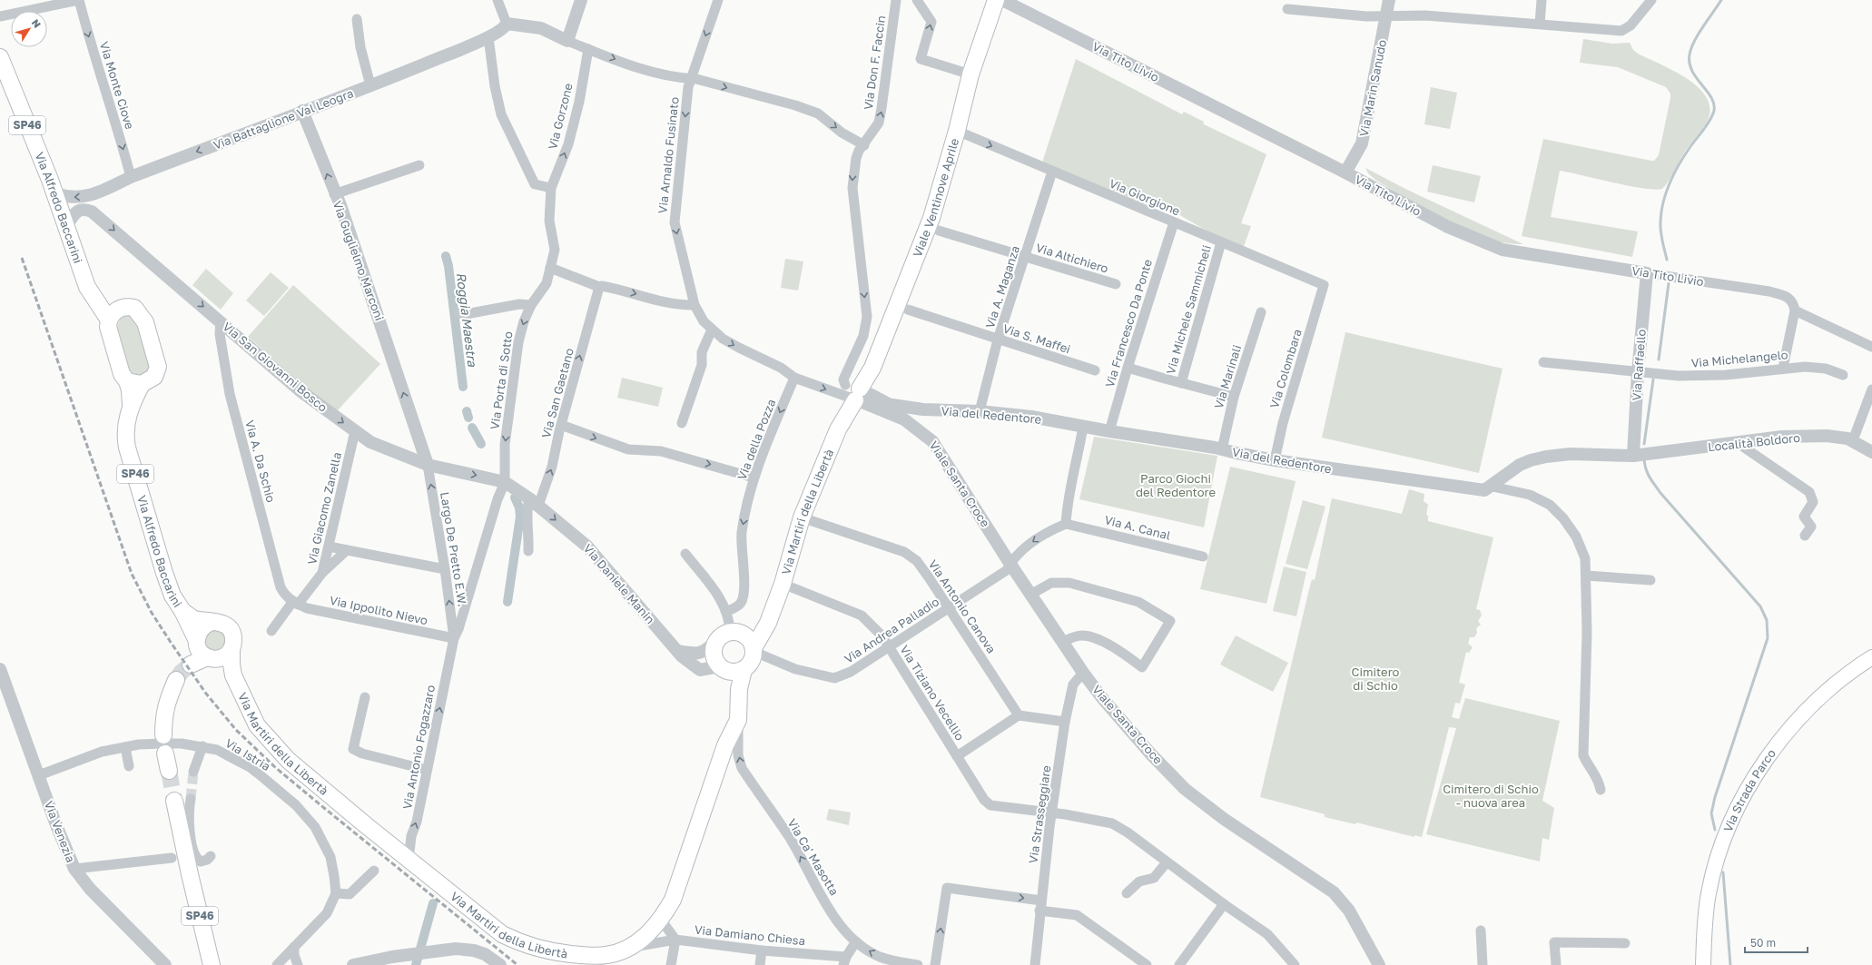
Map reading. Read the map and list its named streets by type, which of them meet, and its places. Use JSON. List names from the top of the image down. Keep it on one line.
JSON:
{"streets":{"main road":["SP46","Viale Ventinove Aprile","Via Alfredo Baccarini","Via Martiri della Libertà","Via Strada Parco"],"street":["Via Tito Livio","Via Don F. Faccin","Via Monte Ciove","Via Marin Sanudo","Via Gorzone","Via Battaglione Val Leogra","Via Arnaldo Fusinato","Via Giorgione","Via Altichiero","Via Guglielmo Marconi","Via A. Maganza","Via Michele Sammicheli","Via Francesco Da Ponte","Via S. Maffei","Via Michelangelo","Via Raffaello","Via San Giovanni Bosco","Via Colombara","Via Marinali","Via Porta di Sotto","Via San Gaetano","Via del Redentore","Via della Pozza","Località Boldoro","Via A. Da Schio","Viale Santa Croce","Via Giacomo Zanella","Via A. Canal","Largo De Pretto E.W.","Via Daniele Manin","Via Antonio Canova","Via Ippolito Nievo","Via Andrea Palladio","Via Tiziano Vecellio","Via Antonio Fogazzaro","Via Istria","Via Strasseggiare","Via Venezia","Via Ca' Masotta","Via Damiano Chiesa"]},"crossings":[["Via Tito Livio","Via Marin Sanudo"],["Via Tito Livio","Via Raffaello"],["Via Don F. Faccin","Via Arnaldo Fusinato"],["Via Don F. Faccin","Viale Ventinove Aprile"],["Via Don F. Faccin","Viale Santa Croce"],["Via Don F. Faccin","Via Martiri della Libertà"],["Via Monte Ciove","Via Battaglione Val Leogra"],["Via Gorzone","Via Porta di Sotto"],["Via Battaglione Val Leogra","Via Alfredo Baccarini"],["Via Battaglione Val Leogra","Via Guglielmo Marconi"],["Via Arnaldo Fusinato","Viale Ventinove Aprile"],["Via Arnaldo Fusinato","Via della Pozza"],["Via Arnaldo Fusinato","Viale Santa Croce"],["Via Arnaldo Fusinato","Via Martiri della Libertà"],["Viale Ventinove Aprile","Via Giorgione"],["Viale Ventinove Aprile","Viale Santa Croce"],["Viale Ventinove Aprile","Via Martiri della Libertà"],["Via Giorgione","Via A. Maganza"],["Via Giorgione","Via Michele Sammicheli"],["Via Giorgione","Via Francesco Da Ponte"],["Via Giorgione","Via Colombara"],["Via Alfredo Baccarini","Via Martiri della Libertà"],["Via Altichiero","Via A. Maganza"],["Via Guglielmo Marconi","Via San Giovanni Bosco"],["Via Guglielmo Marconi","Largo De Pretto E.W."],["Via A. Maganza","Via S. Maffei"],["Via A. Maganza","Via del Redentore"],["Via Francesco Da Ponte","Via del Redentore"],["Via Michelangelo","Via Raffaello"],["Via Raffaello","Località Boldoro"],["Via San Giovanni Bosco","Via Porta di Sotto"],["Via San Giovanni Bosco","Via A. Da Schio"],["Via San Giovanni Bosco","Via Giacomo Zanella"],["Via San Giovanni Bosco","Largo De Pretto E.W."],["Via San Giovanni Bosco","Via Daniele Manin"],["Via Colombara","Via del Redentore"],["Via Marinali","Via del Redentore"],["Via Porta di Sotto","Via Daniele Manin"],["Via San Gaetano","Via Daniele Manin"],["Via del Redentore","Viale Santa Croce"],["Via A. Da Schio","Via Giacomo Zanella"],["Via A. Da Schio","Via Ippolito Nievo"],["Viale Santa Croce","Via Martiri della Libertà"],["Viale Santa Croce","Via Andrea Palladio"],["Viale Santa Croce","Via Strasseggiare"],["Via Giacomo Zanella","Via Ippolito Nievo"],["Via Martiri della Libertà","Via Antonio Canova"],["Via Martiri della Libertà","Via Andrea Palladio"],["Via Martiri della Libertà","Via Tiziano Vecellio"],["Via Martiri della Libertà","Via Antonio Fogazzaro"],["Via Martiri della Libertà","Via Ca' Masotta"],["Via Martiri della Libertà","Via Damiano Chiesa"],["Via A. Canal","Via Andrea Palladio"],["Largo De Pretto E.W.","Via Ippolito Nievo"],["Largo De Pretto E.W.","Via Antonio Fogazzaro"],["Via Antonio Canova","Via Andrea Palladio"],["Via Ippolito Nievo","Via Antonio Fogazzaro"],["Via Andrea Palladio","Via Tiziano Vecellio"],["Via Tiziano Vecellio","Via Strasseggiare"],["Via Istria","Via Venezia"]],"one_way":["Via Monte Ciove","Via Gorzone","Via Battaglione Val Leogra","Via Arnaldo Fusinato","Via Guglielmo Marconi","Via San Giovanni Bosco","Via Porta di Sotto","Via San Gaetano","Via della Pozza","Largo De Pretto E.W.","Via Antonio Fogazzaro","Via Ca' Masotta"],"water":["Roggia Maestra"],"parks":["Parco Giochi del Redentore","Cimitero di Schio","Cimitero di Schio - nuova area"],"scale_bar":"50 m","north":"top right"}
